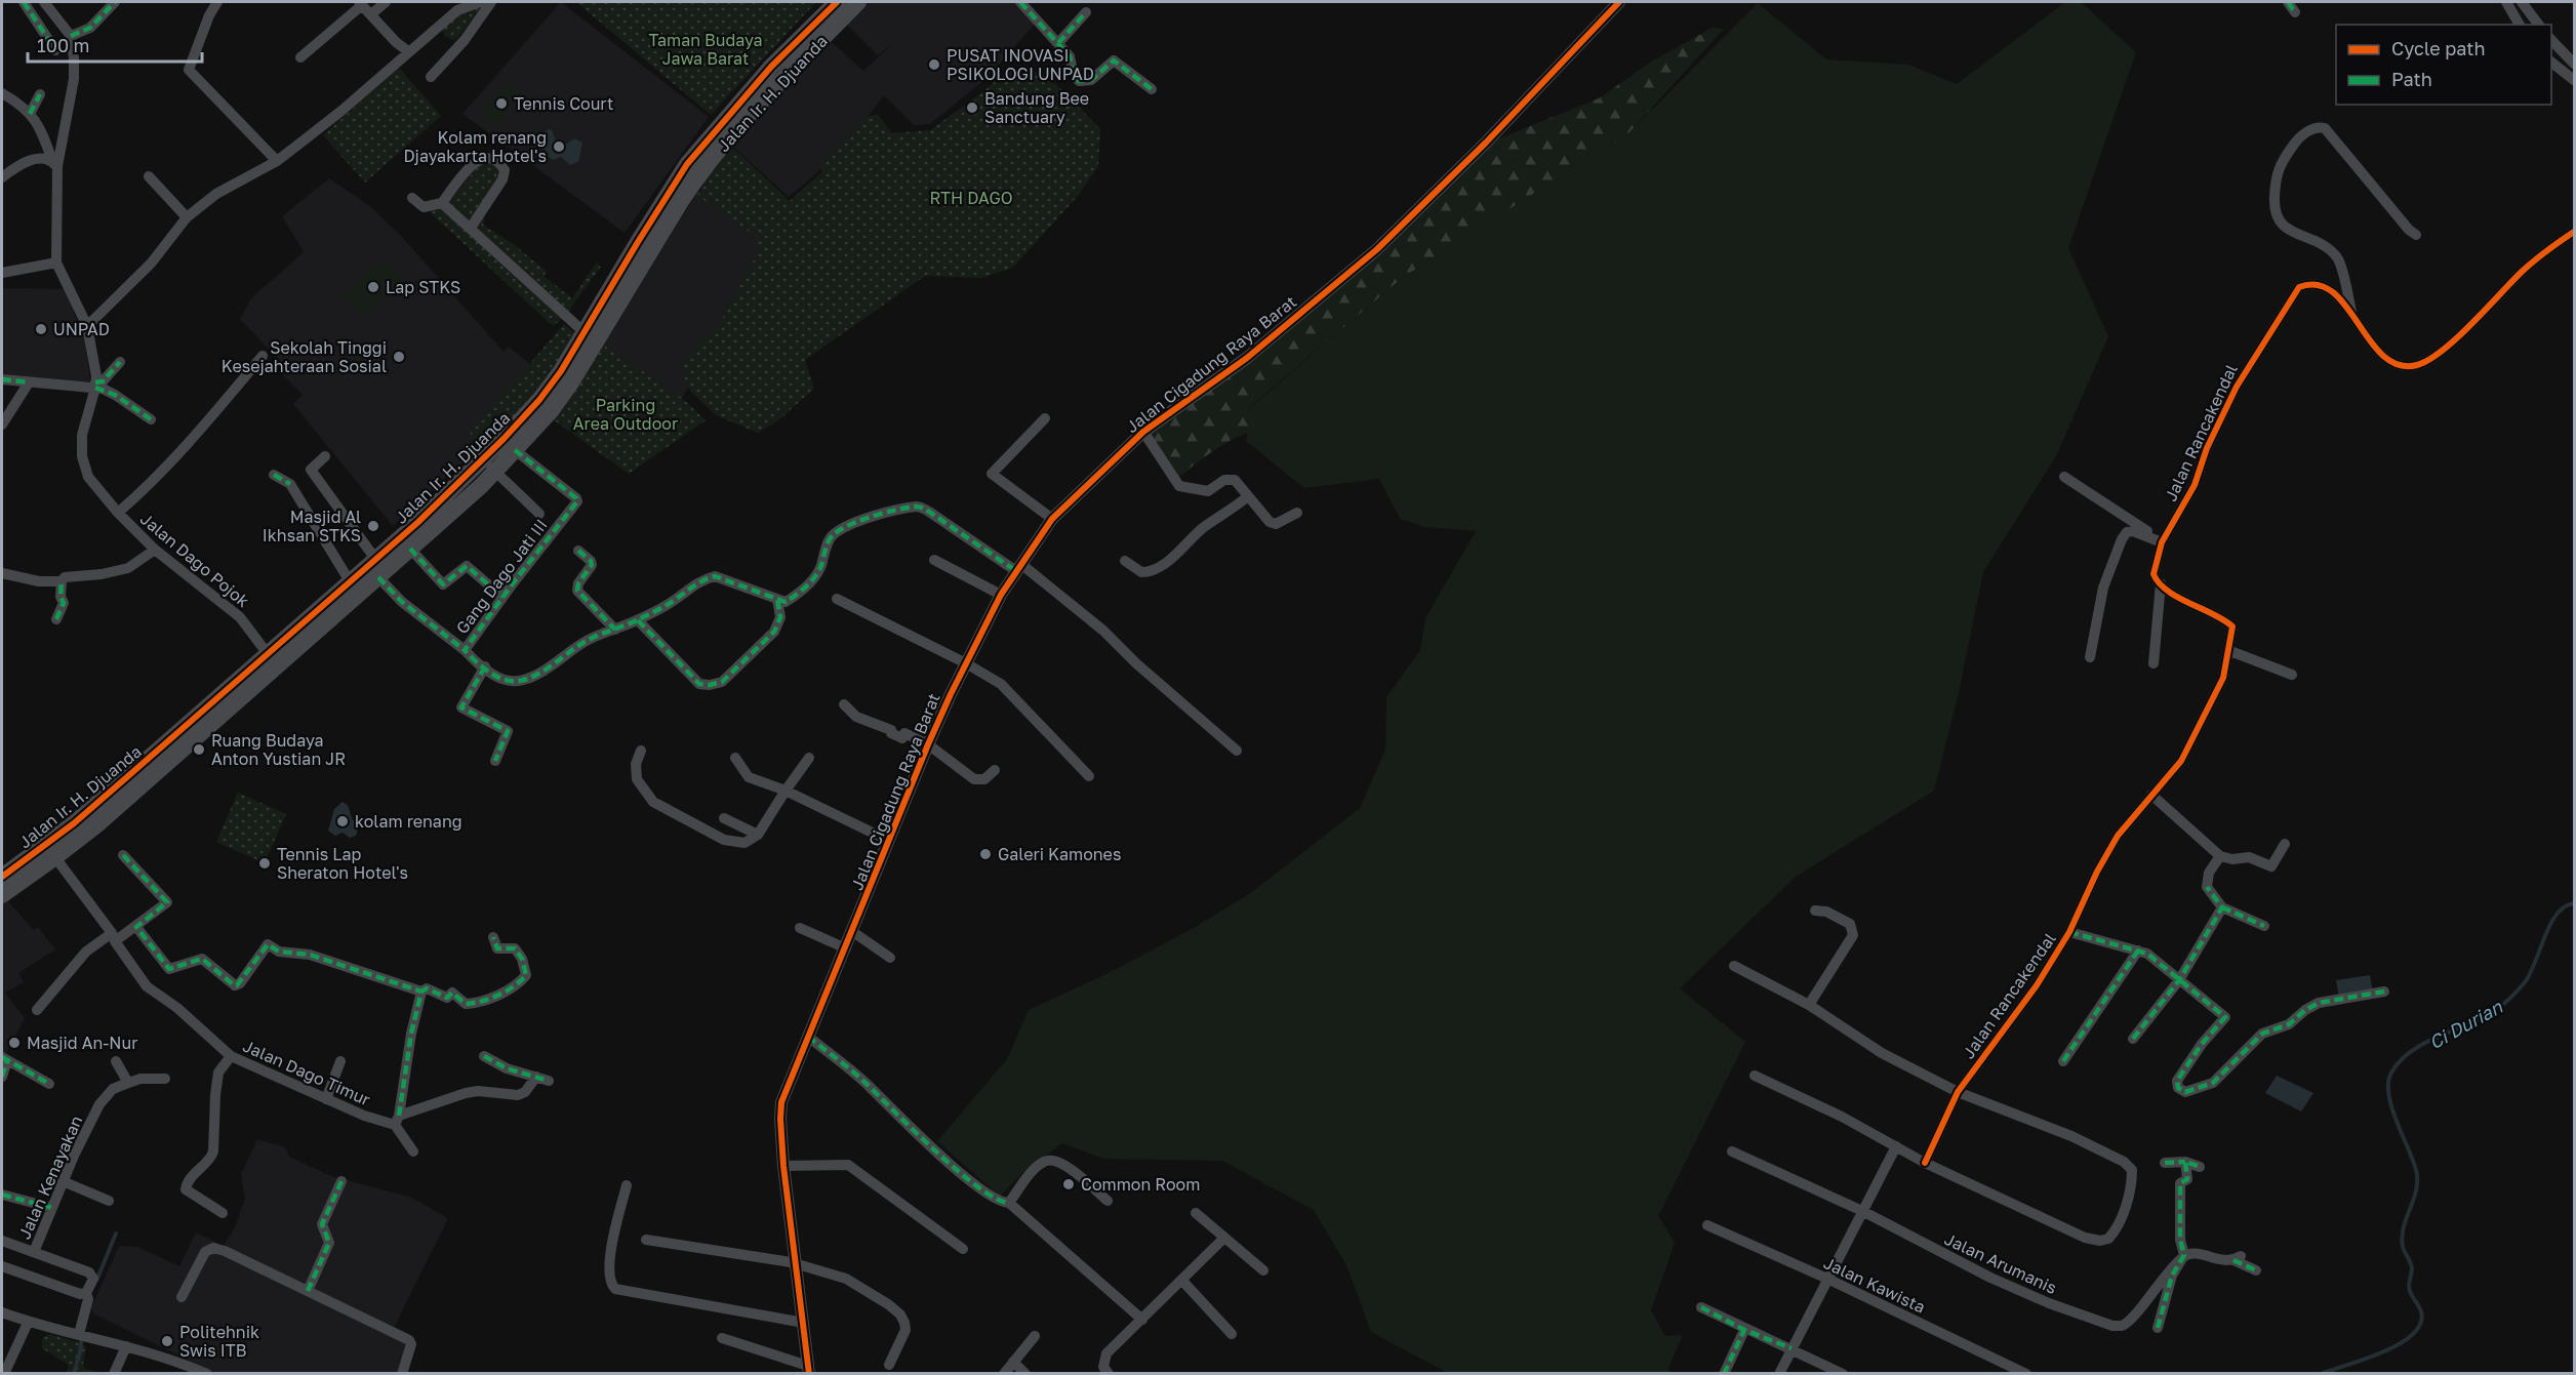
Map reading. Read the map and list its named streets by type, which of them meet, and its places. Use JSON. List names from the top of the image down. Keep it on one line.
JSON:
{"streets":{"main road":["Jalan Ir. H. Djuanda"],"street":["Jalan Cigadung Raya Barat","Jalan Rancakendal","Jalan Dago Pojok","Gang Dago Jati III","Jalan Dago Timur","Jalan Kenayakan","Jalan Arumanis","Jalan Kawista"]},"crossings":[["Jalan Ir. H. Djuanda","Jalan Dago Pojok"],["Jalan Ir. H. Djuanda","Gang Dago Jati III"],["Jalan Ir. H. Djuanda","Jalan Dago Timur"]],"water":["Ci Durian"],"parks":["Taman Budaya Jawa Barat","RTH DAGO","Parking Area Outdoor"],"places":["PUSAT INOVASI PSIKOLOGI UNPAD","Tennis Court","Bandung Bee Sanctuary","Kolam renang Djayakarta Hotel's","Lap STKS","UNPAD","Sekolah Tinggi Kesejahteraan Sosial","Masjid Al Ikhsan STKS","Ruang Budaya Anton Yustian JR","kolam renang","Galeri Kamones","Tennis Lap Sheraton Hotel's","Masjid An-Nur","Common Room","Politehnik Swis ITB"],"legend":["Cycle path","Path"],"scale_bar":"100 m"}
